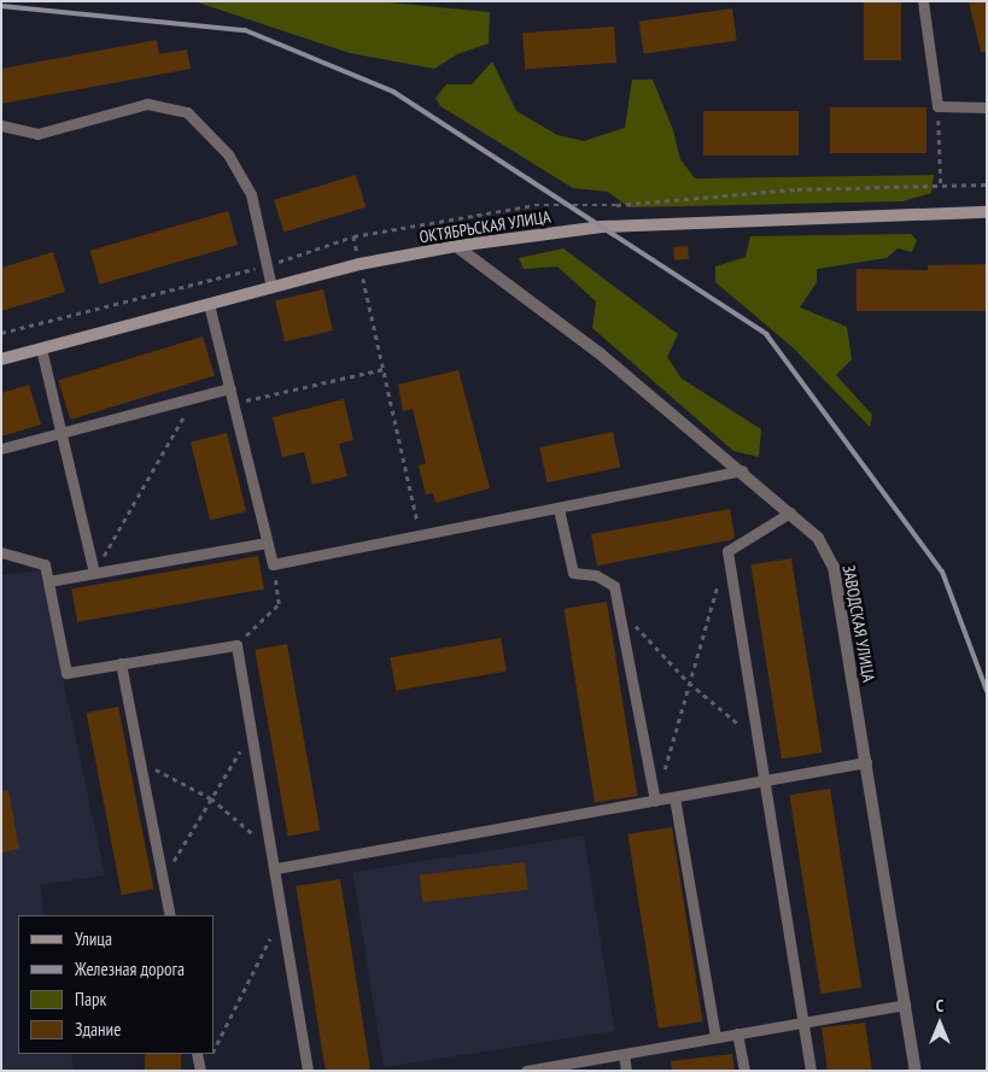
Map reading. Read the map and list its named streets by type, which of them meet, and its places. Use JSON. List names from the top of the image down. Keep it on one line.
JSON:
{"streets":{"main road":["ОКТЯБРЬСКАЯ УЛИЦА"],"street":["ЗАВОДСКАЯ УЛИЦА"]},"crossings":[["ОКТЯБРЬСКАЯ УЛИЦА","ЗАВОДСКАЯ УЛИЦА"]],"legend":["Улица","Железная дорога","Парк","Здание"],"north":"top"}
